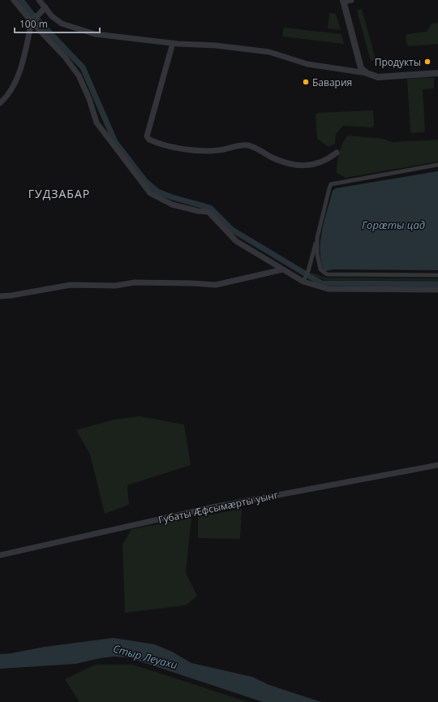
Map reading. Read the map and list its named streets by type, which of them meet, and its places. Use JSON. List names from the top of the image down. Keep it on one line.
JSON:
{"streets":{"street":["Губаты Æфсымæрты уынг"]},"districts":["ГУДЗАБАР"],"water":["Горӕты цад","Стыр Леуахи"],"places":["Продукты","Бавария"],"scale_bar":"100 m"}
